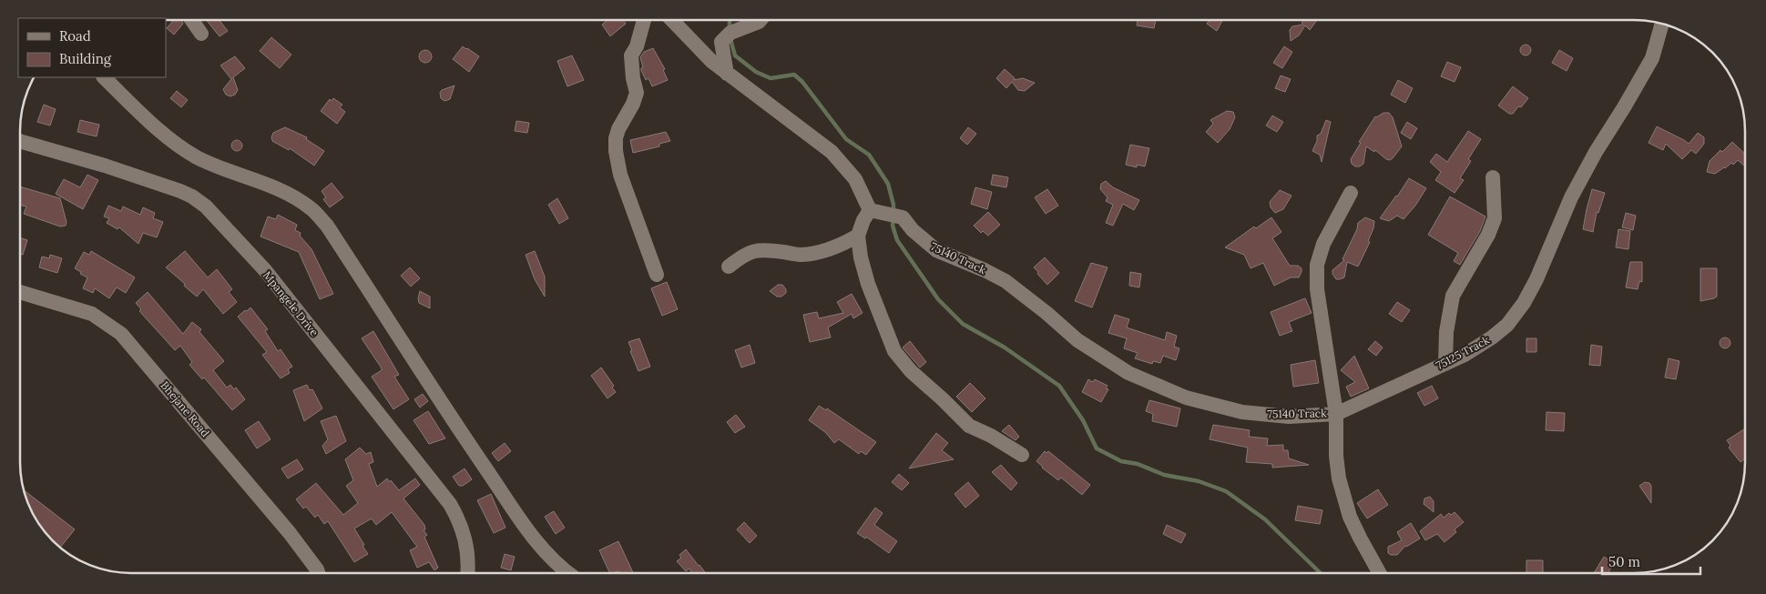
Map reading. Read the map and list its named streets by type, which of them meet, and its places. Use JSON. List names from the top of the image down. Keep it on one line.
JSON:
{"streets":{"street":["75140 Track","Mpangele Drive","75125 Track","Bhejane Road"]},"crossings":[["75140 Track","75125 Track"]],"legend":["Road","Building"],"scale_bar":"50 m"}
